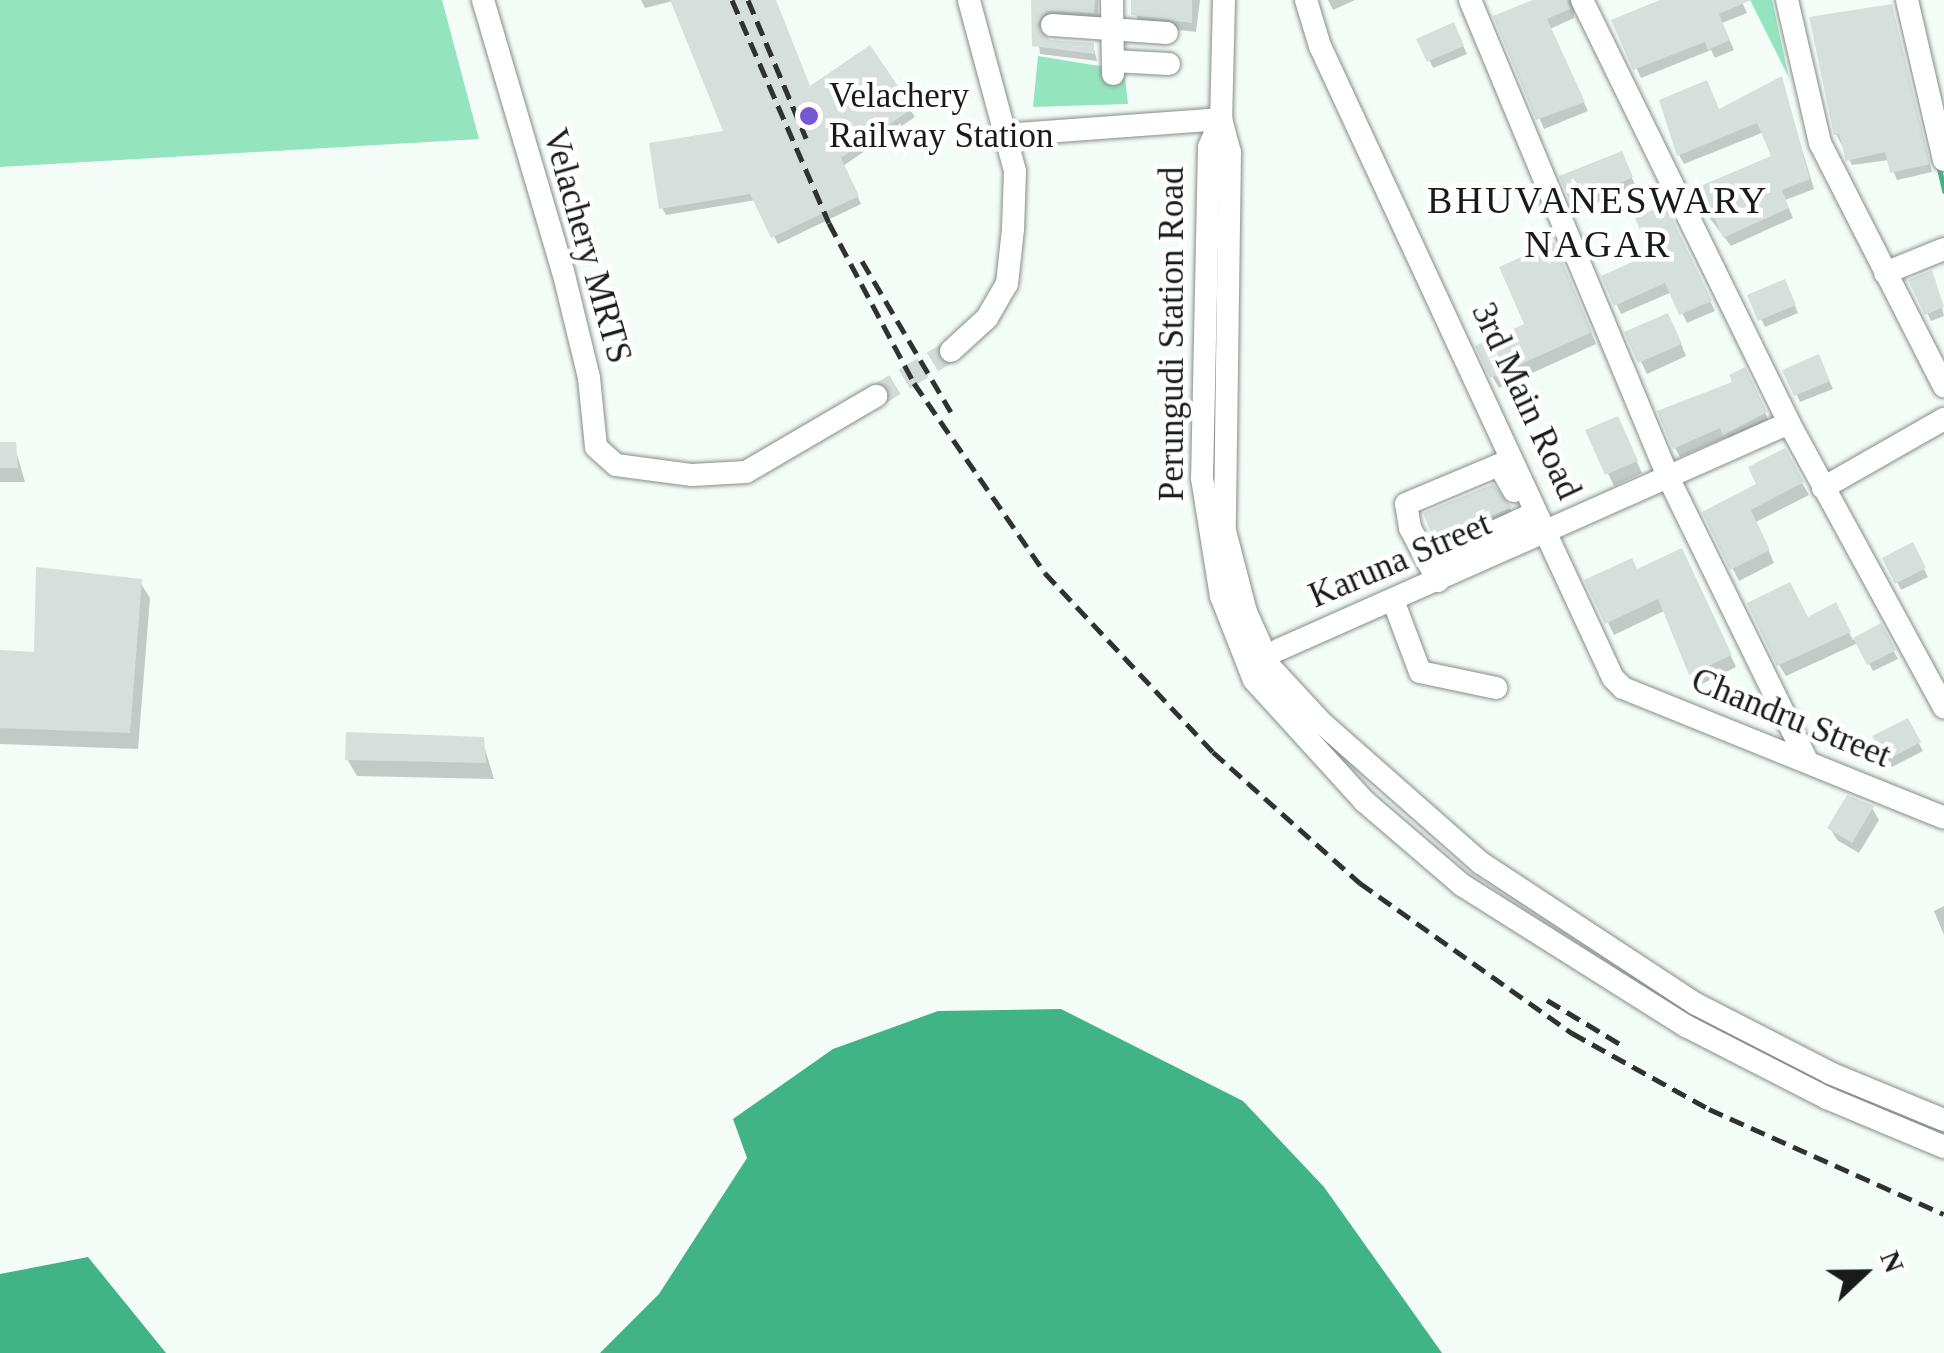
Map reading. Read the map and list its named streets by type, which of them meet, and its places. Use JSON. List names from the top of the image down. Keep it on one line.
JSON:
{"streets":{"street":["Velachery MRTS","Perungudi Station Road","3rd Main Road","Karuna Street","Chandru Street"]},"crossings":[["3rd Main Road","Karuna Street"],["3rd Main Road","Chandru Street"]],"districts":["BHUVANESWARY NAGAR"],"places":["Velachery Railway Station"],"north":"right"}
